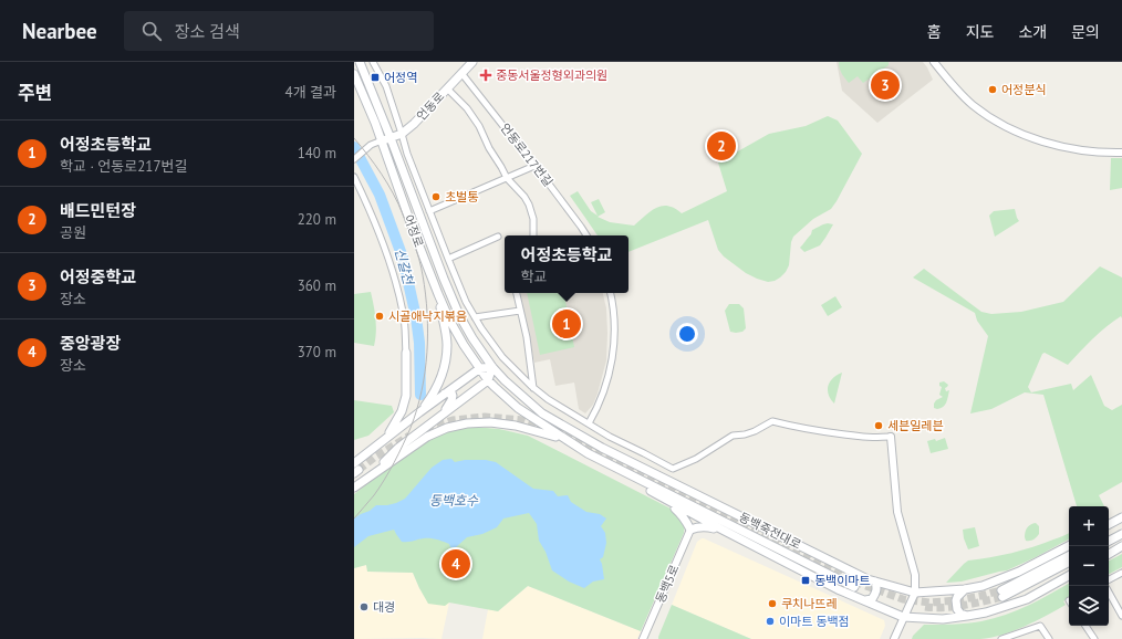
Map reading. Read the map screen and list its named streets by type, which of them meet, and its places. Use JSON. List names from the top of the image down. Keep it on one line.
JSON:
{"streets":{"main road":["언동로","어정로","동백죽전대로"],"street":["언동로217번길","동백5로"]},"crossings":[["언동로","언동로217번길"],["언동로","어정로"],["어정로","동백죽전대로"]],"water":["신갈천","동백호수"],"places":{"health":["중동서울정형외과의원"],"transit":["어정역","동백이마트"],"other":["어정분식","초벌통","시골애낙지볶음","세븐일레븐","쿠치나뜨레","대경","이마트 동백점"]},"page":{"header":"Nearbee","search":"장소 검색","nav":["홈","지도","소개","문의"],"heading":["주변","4개 결과"],"pins":["3","2","1","4"],"list":[{"mark":"1","name":"어정초등학교","note":"학교 · 언동로217번길","value":"140 m"},{"mark":"2","name":"배드민턴장","note":"공원","value":"220 m"},{"mark":"3","name":"어정중학교","note":"장소","value":"360 m"},{"mark":"4","name":"중앙광장","note":"장소","value":"370 m"}],"popup":["어정초등학교","학교"],"map_buttons":["+","−"]}}
